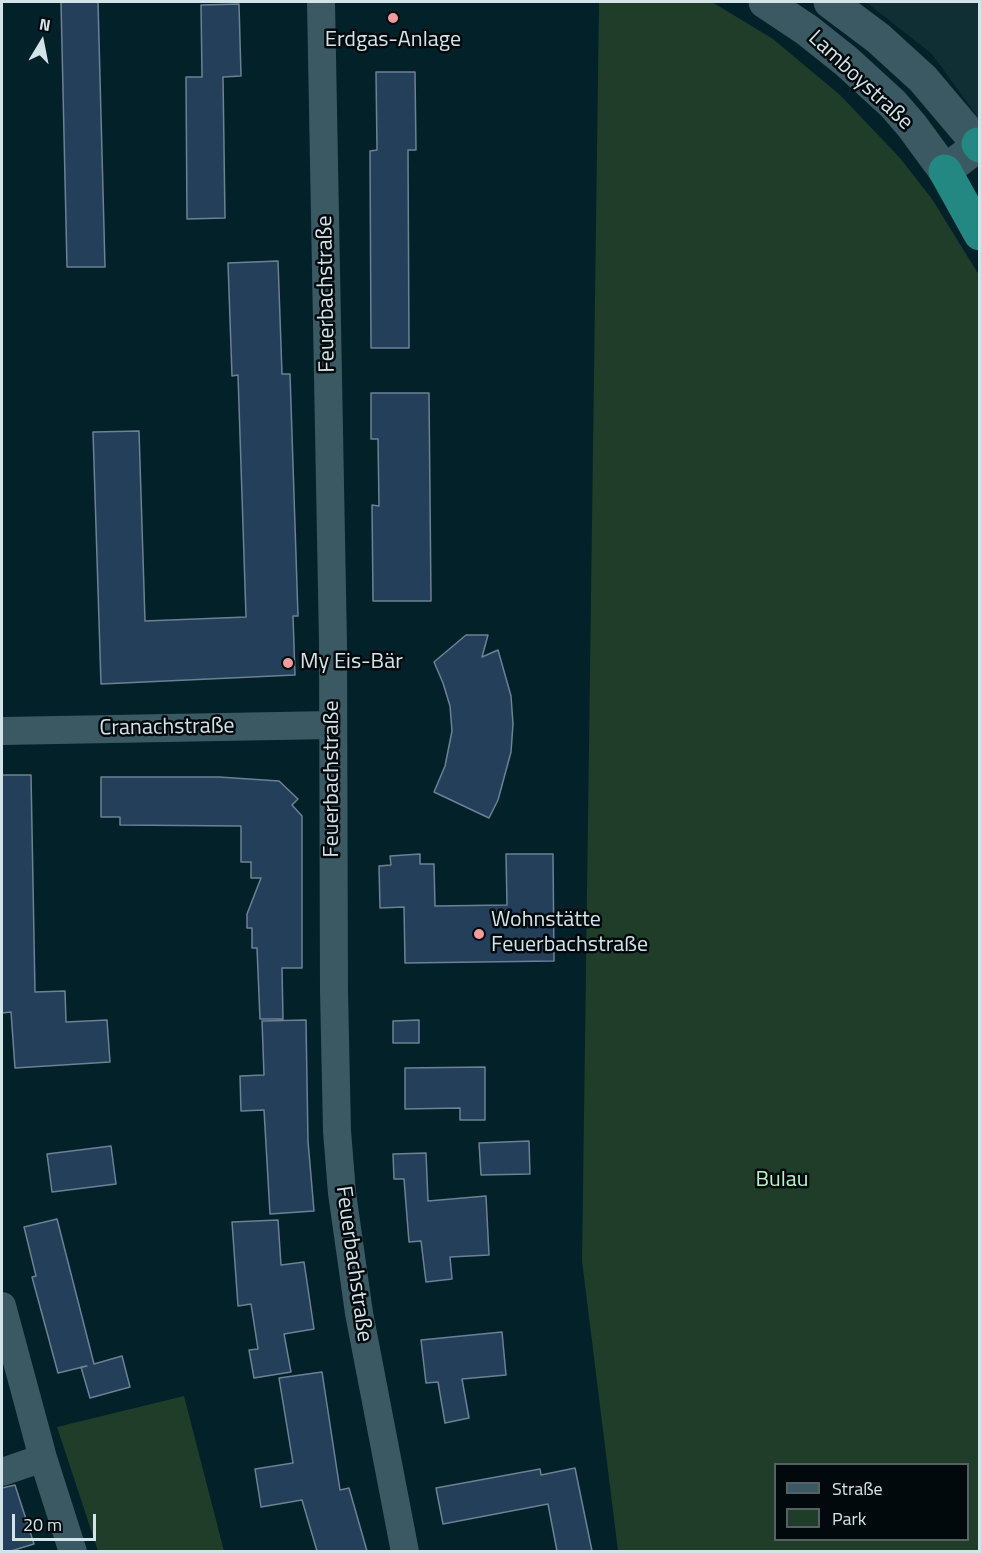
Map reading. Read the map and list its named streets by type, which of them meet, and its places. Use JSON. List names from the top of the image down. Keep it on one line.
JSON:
{"streets":{"main road":["Lamboystraße"],"street":["Feuerbachstraße","Cranachstraße"]},"crossings":[["Feuerbachstraße","Cranachstraße"]],"parks":["Bulau"],"places":["Erdgas-Anlage","My Eis-Bär","Wohnstätte Feuerbachstraße"],"legend":["Straße","Park"],"scale_bar":"20 m","north":"top"}
